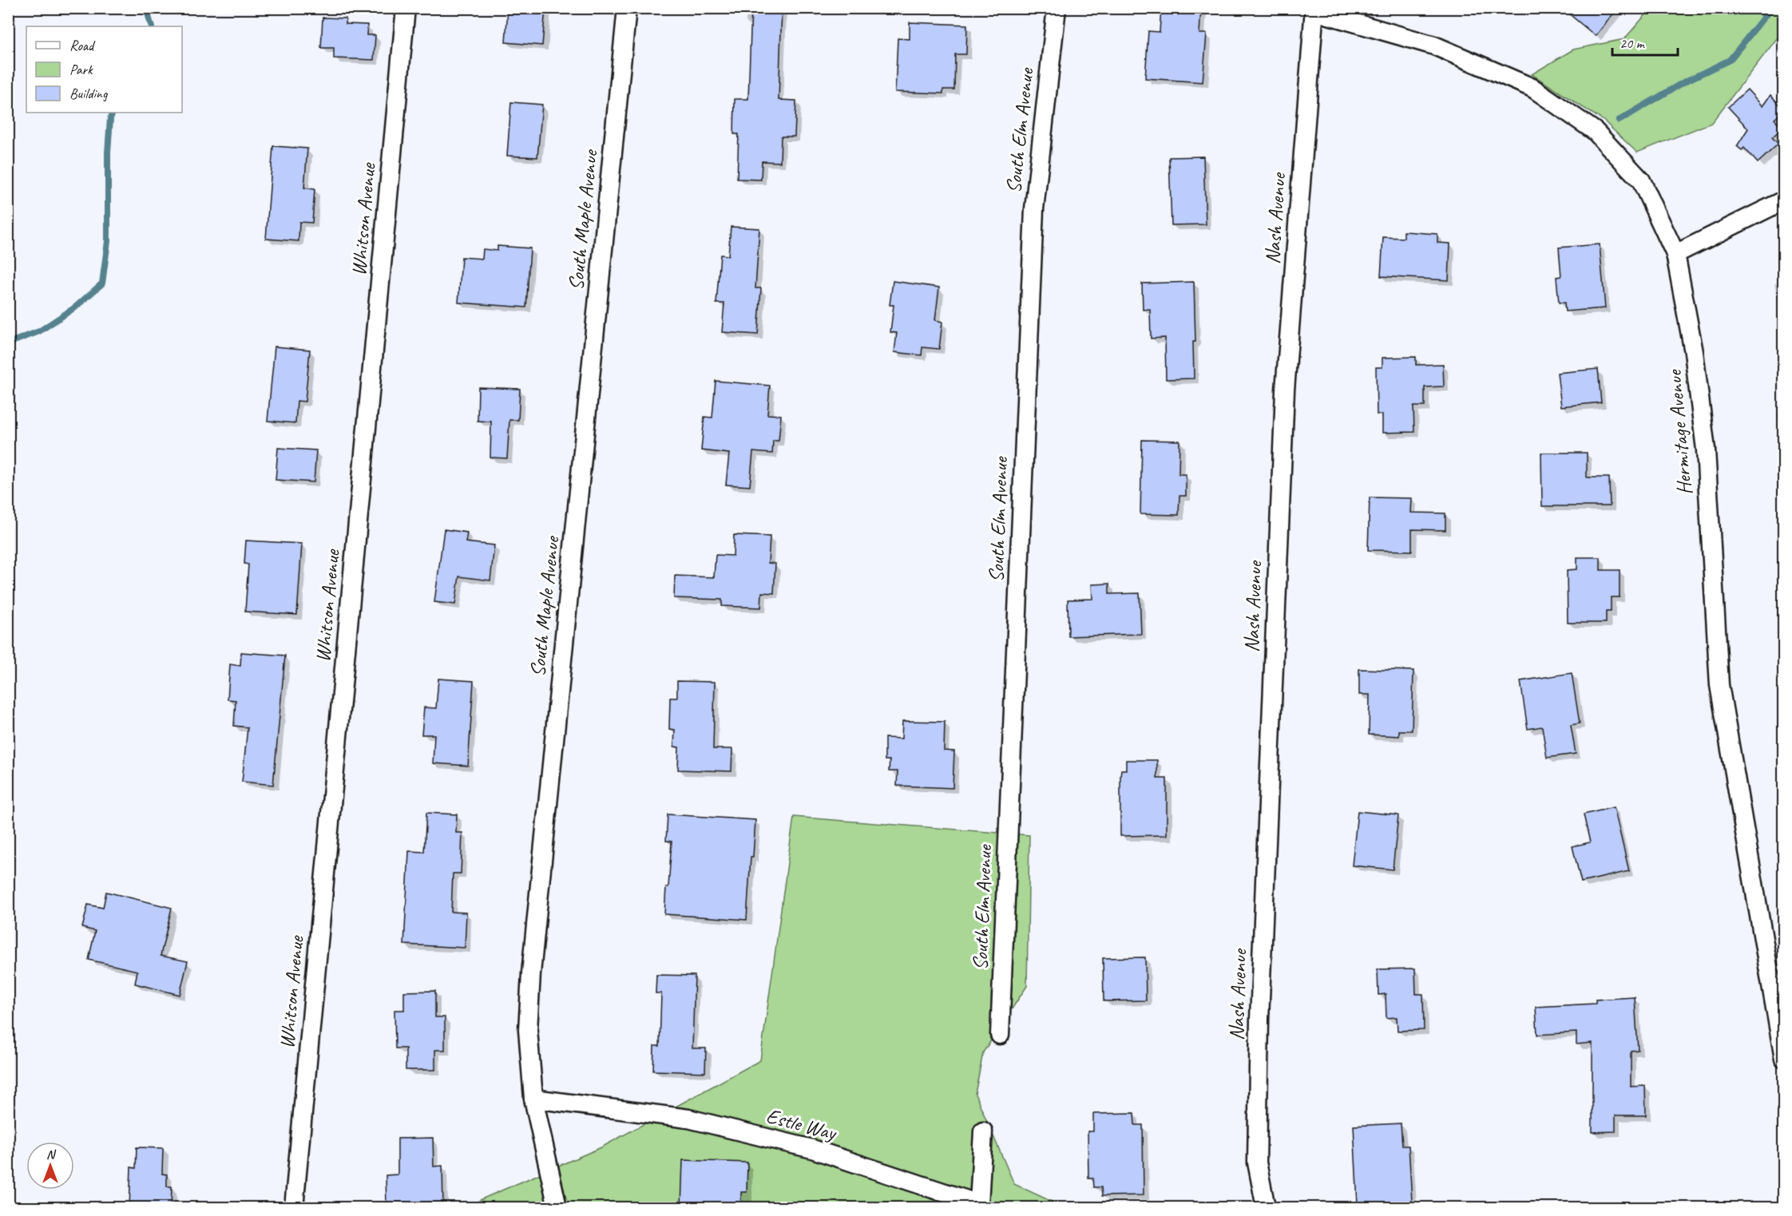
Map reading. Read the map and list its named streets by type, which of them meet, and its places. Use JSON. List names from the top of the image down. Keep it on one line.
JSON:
{"streets":{"street":["South Elm Avenue","Nash Avenue","Whitson Avenue","South Maple Avenue","Hermitage Avenue","Estle Way"]},"crossings":[["Nash Avenue","Hermitage Avenue"],["South Maple Avenue","Estle Way"]],"legend":["Road","Park","Building"],"scale_bar":"20 m","north":"top"}
